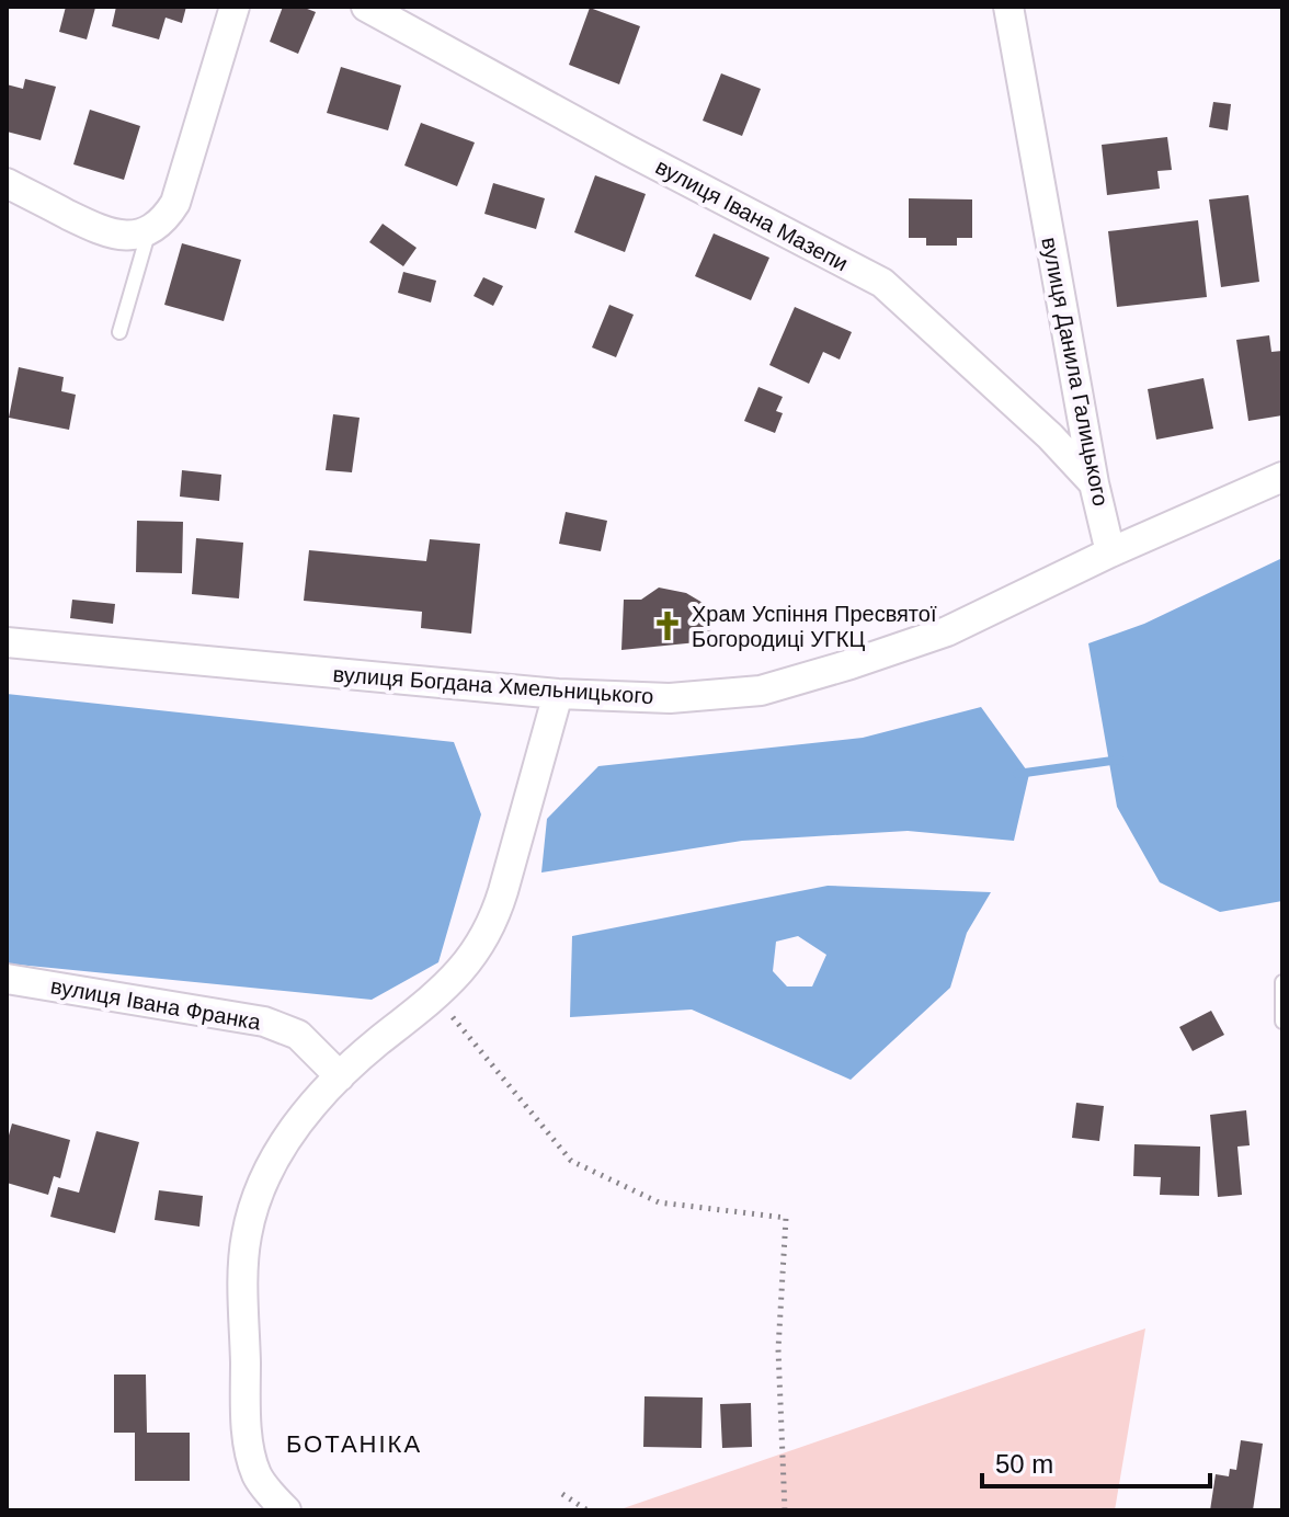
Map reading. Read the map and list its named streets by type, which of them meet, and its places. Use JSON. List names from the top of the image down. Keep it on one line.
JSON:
{"streets":{"street":["вулиця Івана Мазепи","вулиця Данила Галицького","вулиця Богдана Хмельницького","вулиця Івана Франка"]},"crossings":[["вулиця Івана Мазепи","вулиця Данила Галицького"],["вулиця Данила Галицького","вулиця Богдана Хмельницького"]],"districts":["БОТАНІКА"],"places":{"church":["Храм Успіння Пресвятої Богородиці УГКЦ"]},"scale_bar":"50 m"}
